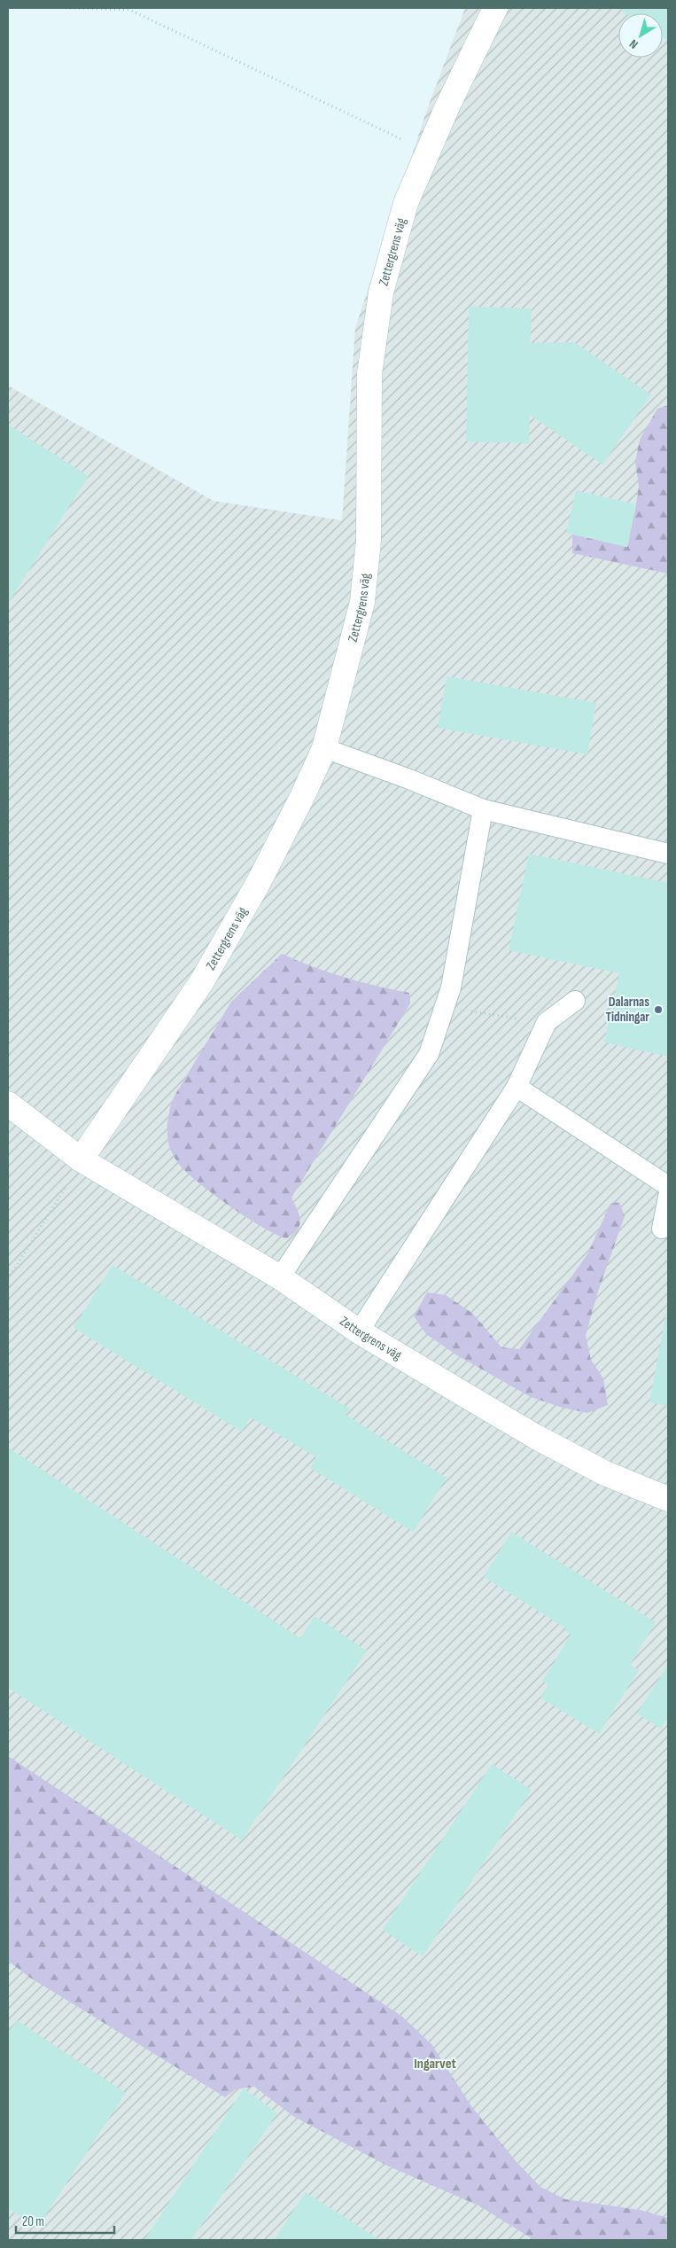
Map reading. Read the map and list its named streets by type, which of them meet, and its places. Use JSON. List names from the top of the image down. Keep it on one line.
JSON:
{"streets":{"street":["Zettergrens väg"]},"districts":["Ingarvet"],"places":["Dalarnas Tidningar"],"scale_bar":"20 m","north":"bottom left"}
